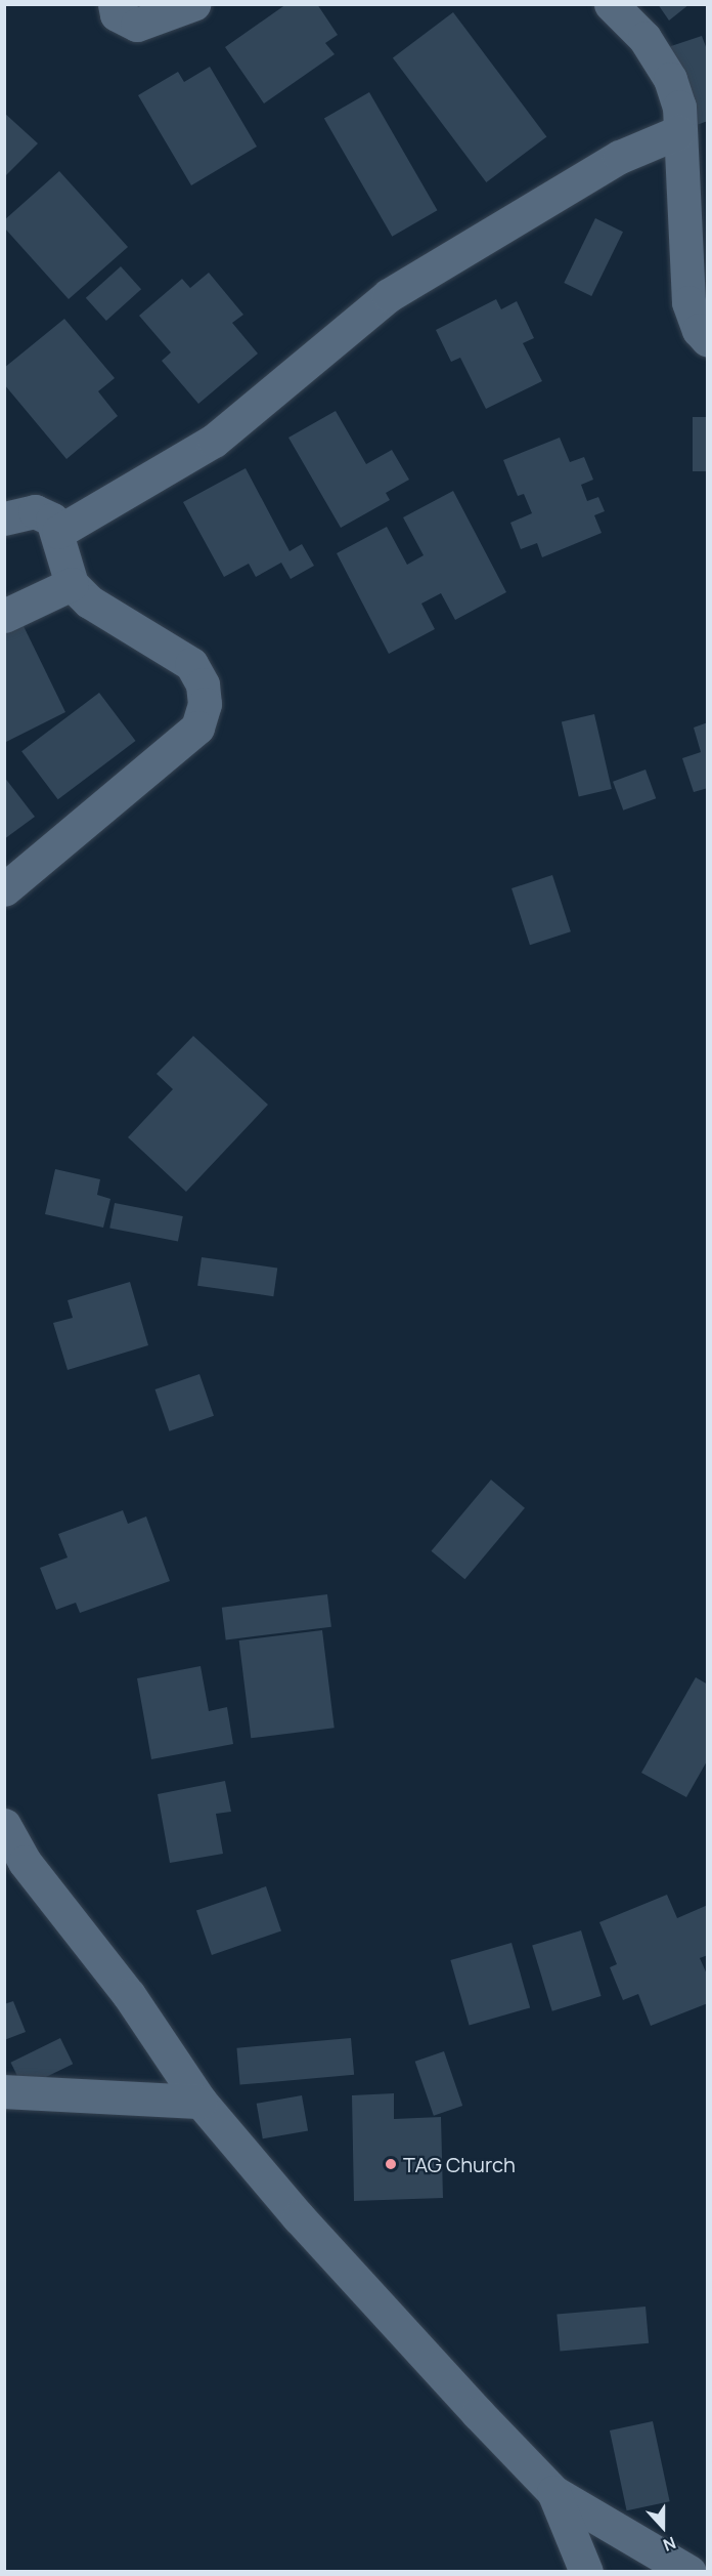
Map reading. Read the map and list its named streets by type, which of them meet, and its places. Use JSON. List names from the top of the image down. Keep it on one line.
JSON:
{"places":["TAG Church"],"north":"bottom"}
